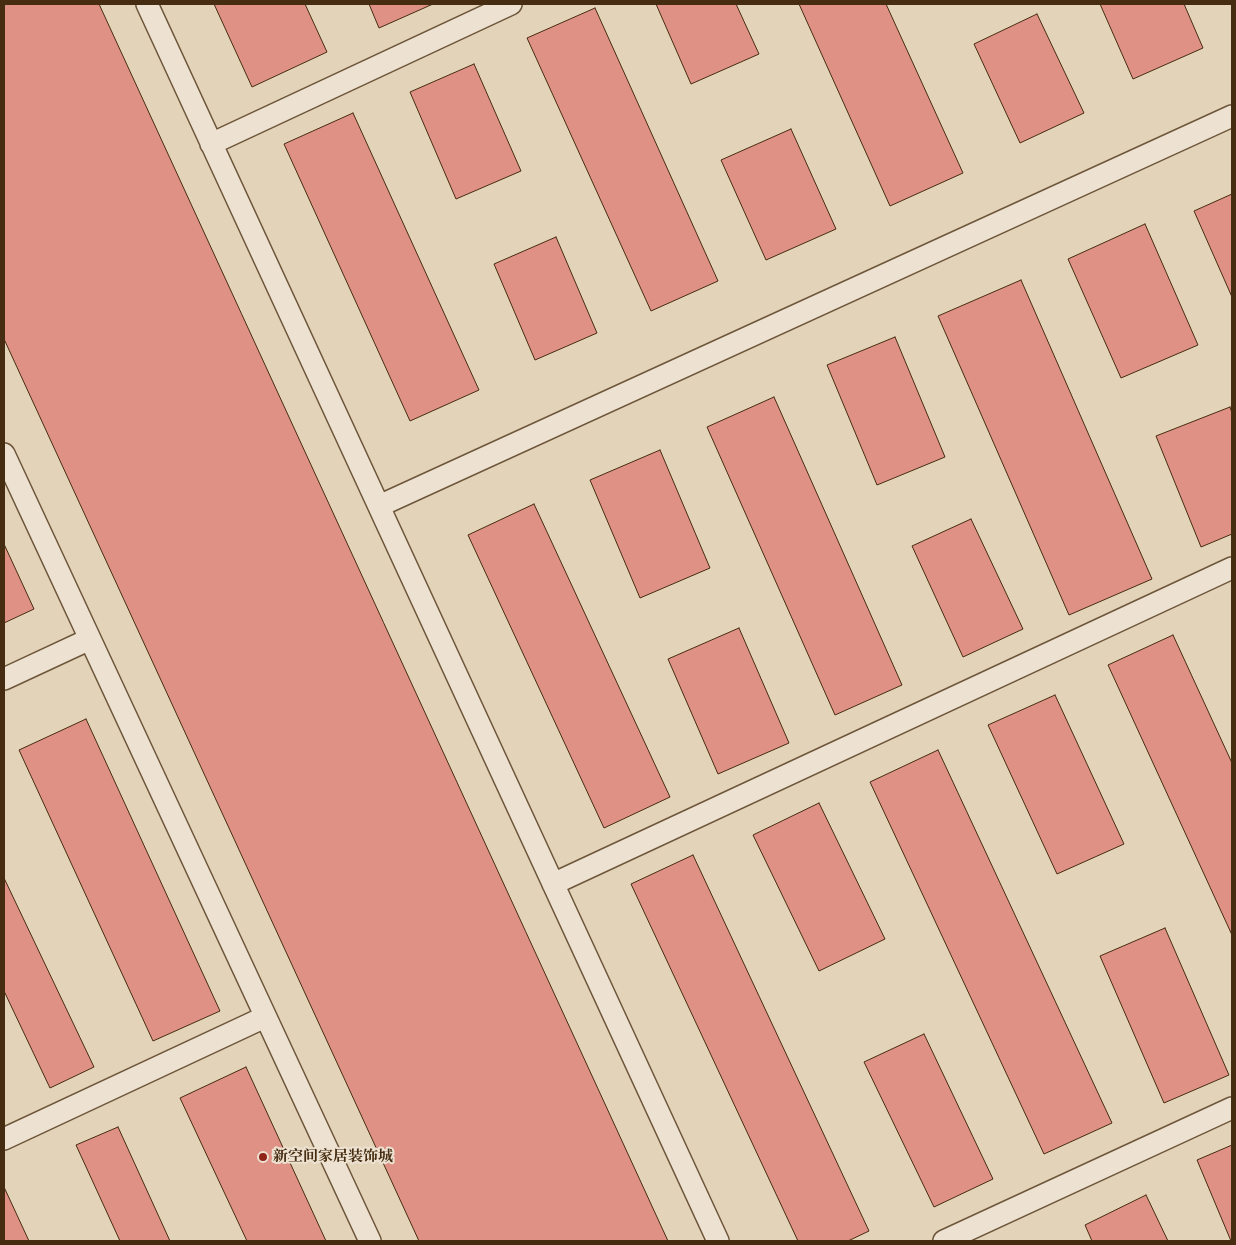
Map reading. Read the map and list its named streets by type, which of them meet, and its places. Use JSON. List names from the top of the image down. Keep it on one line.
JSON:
{"places":["新空间家居装饰城"]}
